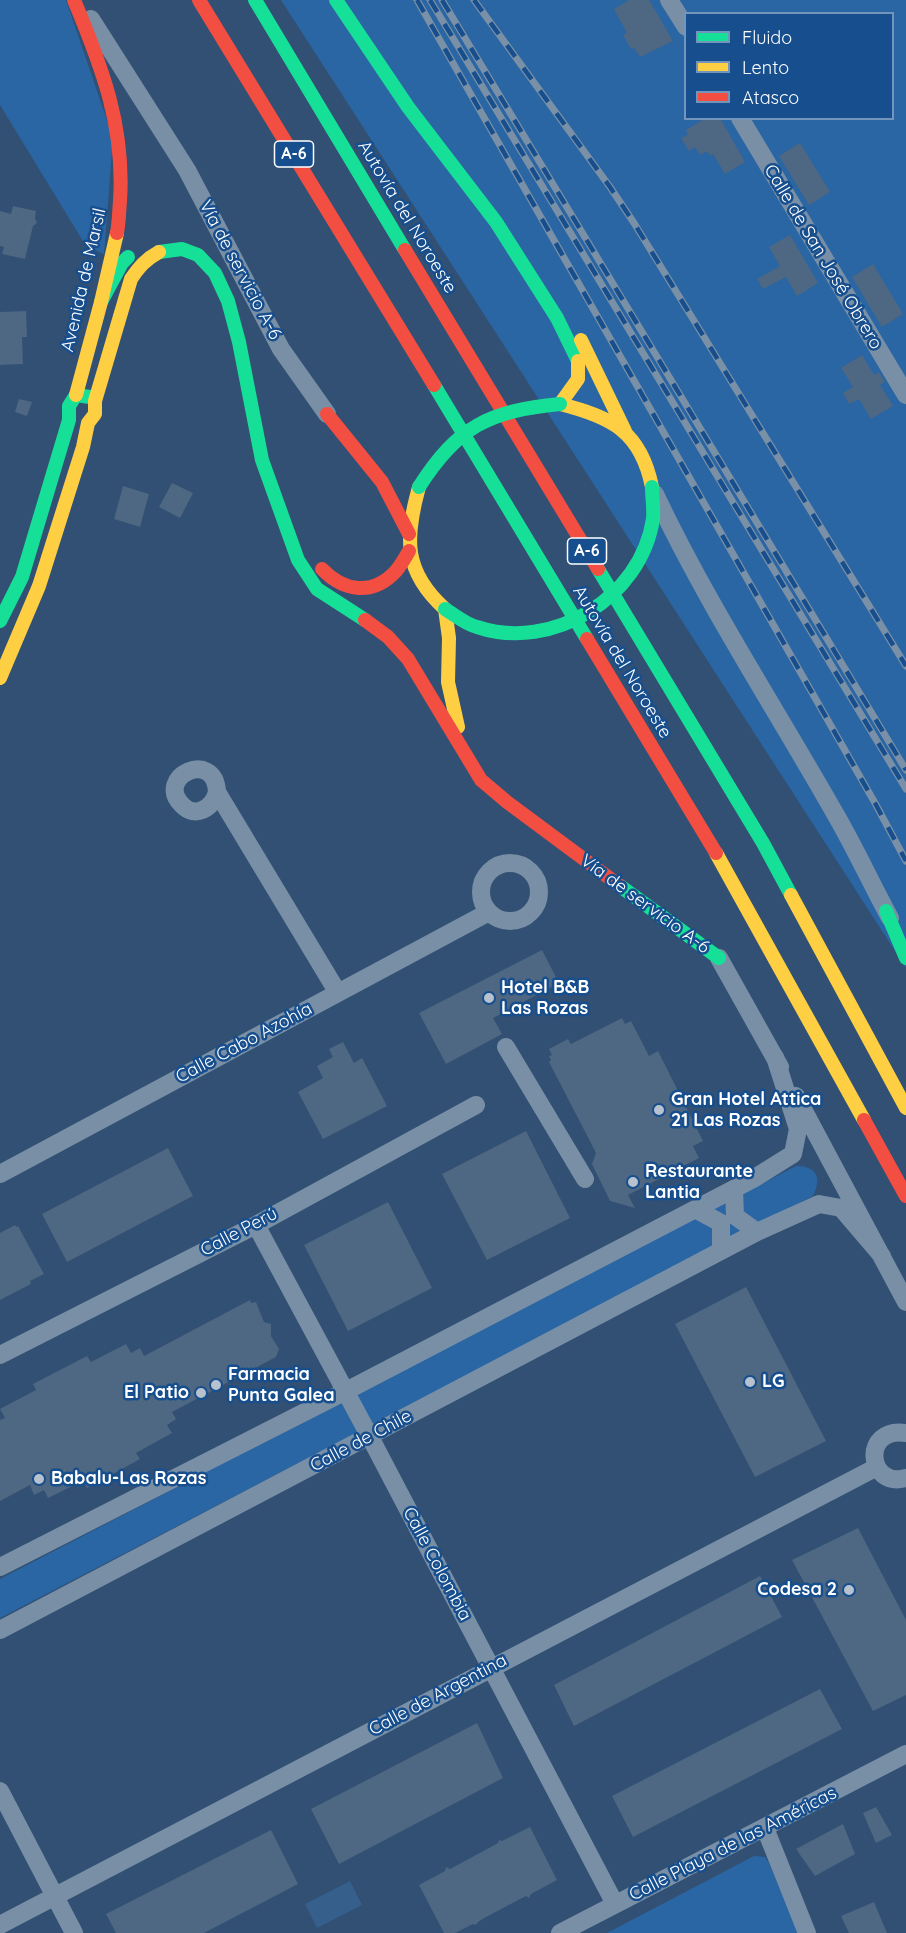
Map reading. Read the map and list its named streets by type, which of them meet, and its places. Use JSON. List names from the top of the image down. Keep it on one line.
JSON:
{"streets":{"main road":["A-6","Autovía del Noroeste","Vía de servicio A-6","Avenida de Marsil"],"street":["Calle de San José Obrero","Calle Cabo Azohía","Calle Perú","Calle de Chile","Calle Colombia","Calle de Argentina","Calle Playa de las Américas"]},"crossings":[["Vía de servicio A-6","Avenida de Marsil"],["Vía de servicio A-6","Calle de Chile"],["Calle Perú","Calle Colombia"],["Calle de Chile","Calle Colombia"],["Calle Colombia","Calle de Argentina"],["Calle Colombia","Calle Playa de las Américas"]],"places":["Hotel B&B Las Rozas","Gran Hotel Attica 21 Las Rozas","Restaurante Lantia","LG","Farmacia Punta Galea","El Patio","Babalu-Las Rozas","Codesa 2"],"legend":["Fluido","Lento","Atasco"]}
